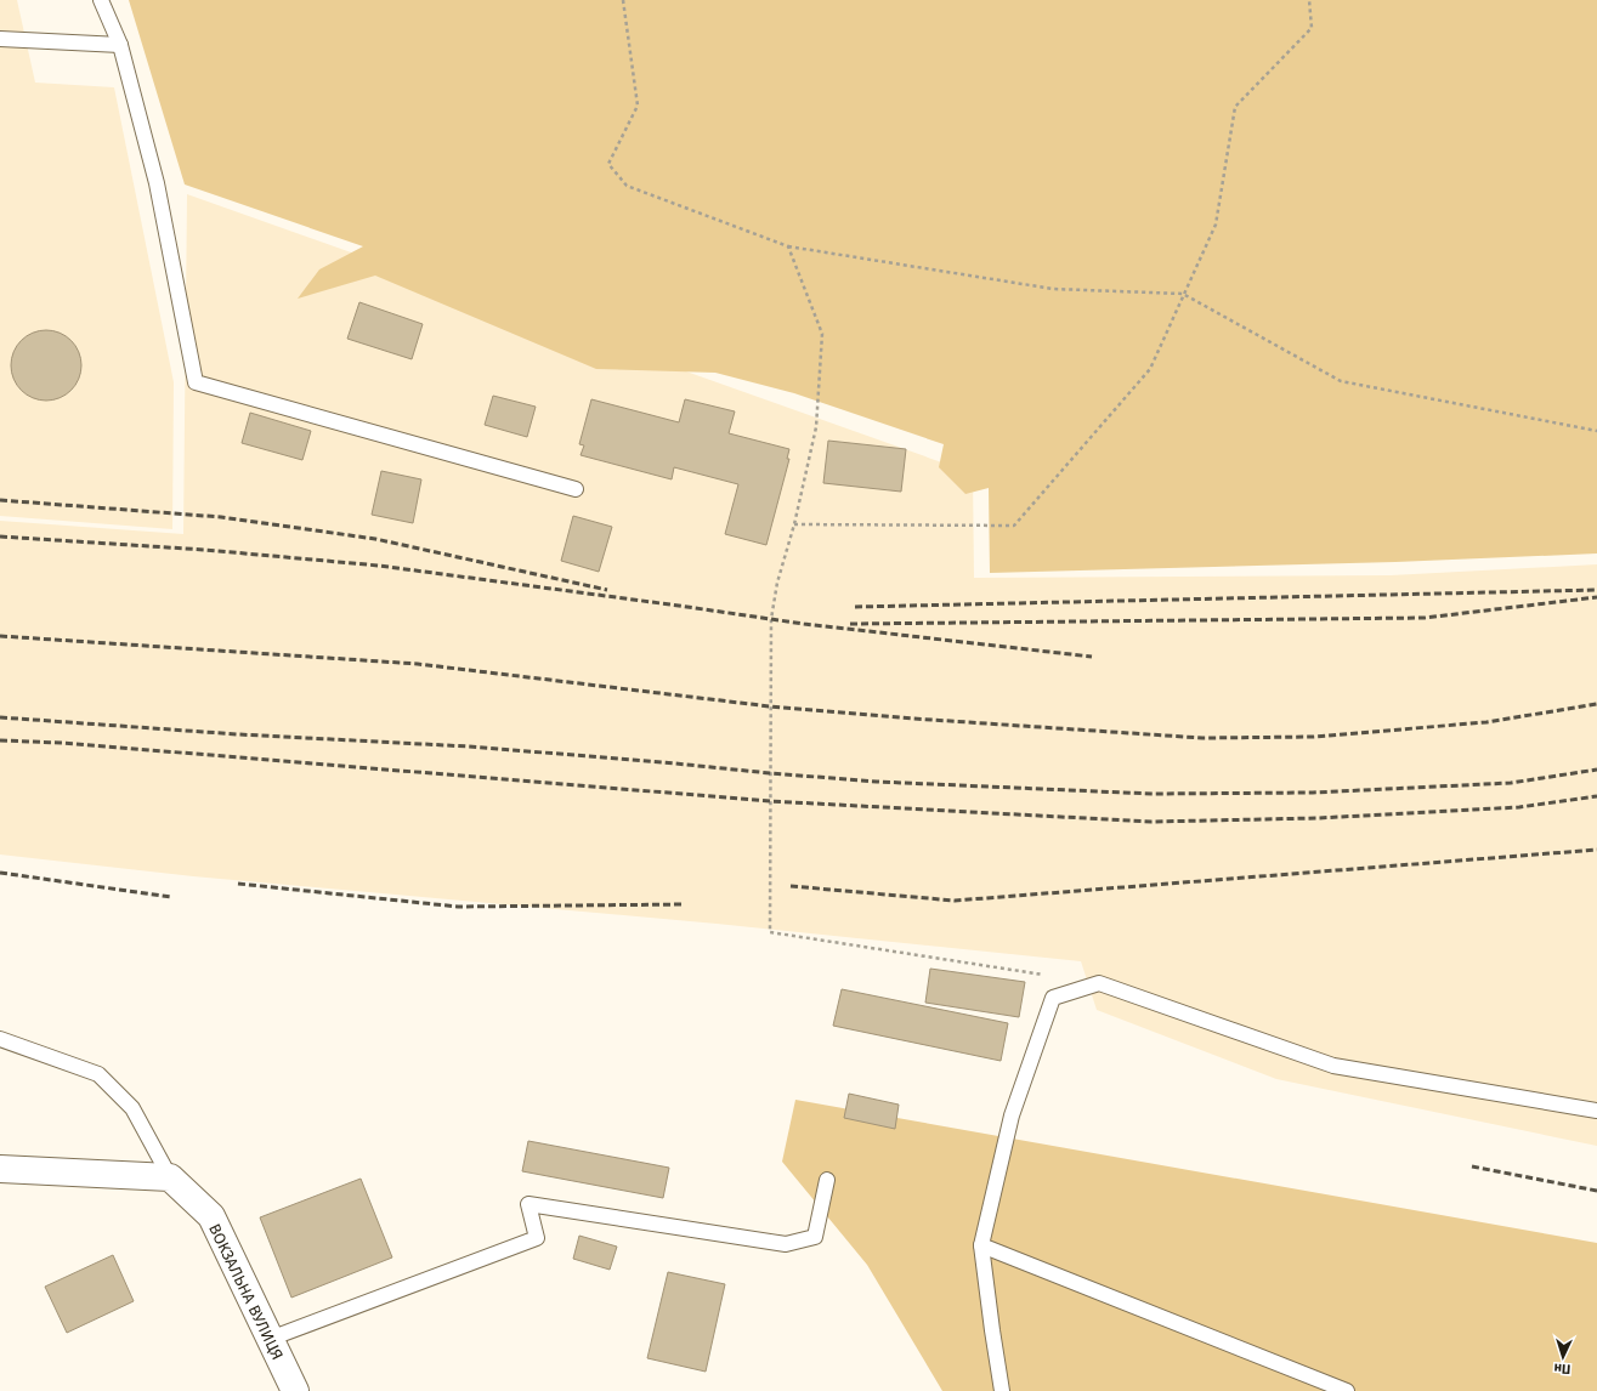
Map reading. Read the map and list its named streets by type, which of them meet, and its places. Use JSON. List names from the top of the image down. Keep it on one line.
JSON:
{"streets":{"street":["ВОКЗАЛЬНА ВУЛИЦЯ"]},"north":"bottom"}
